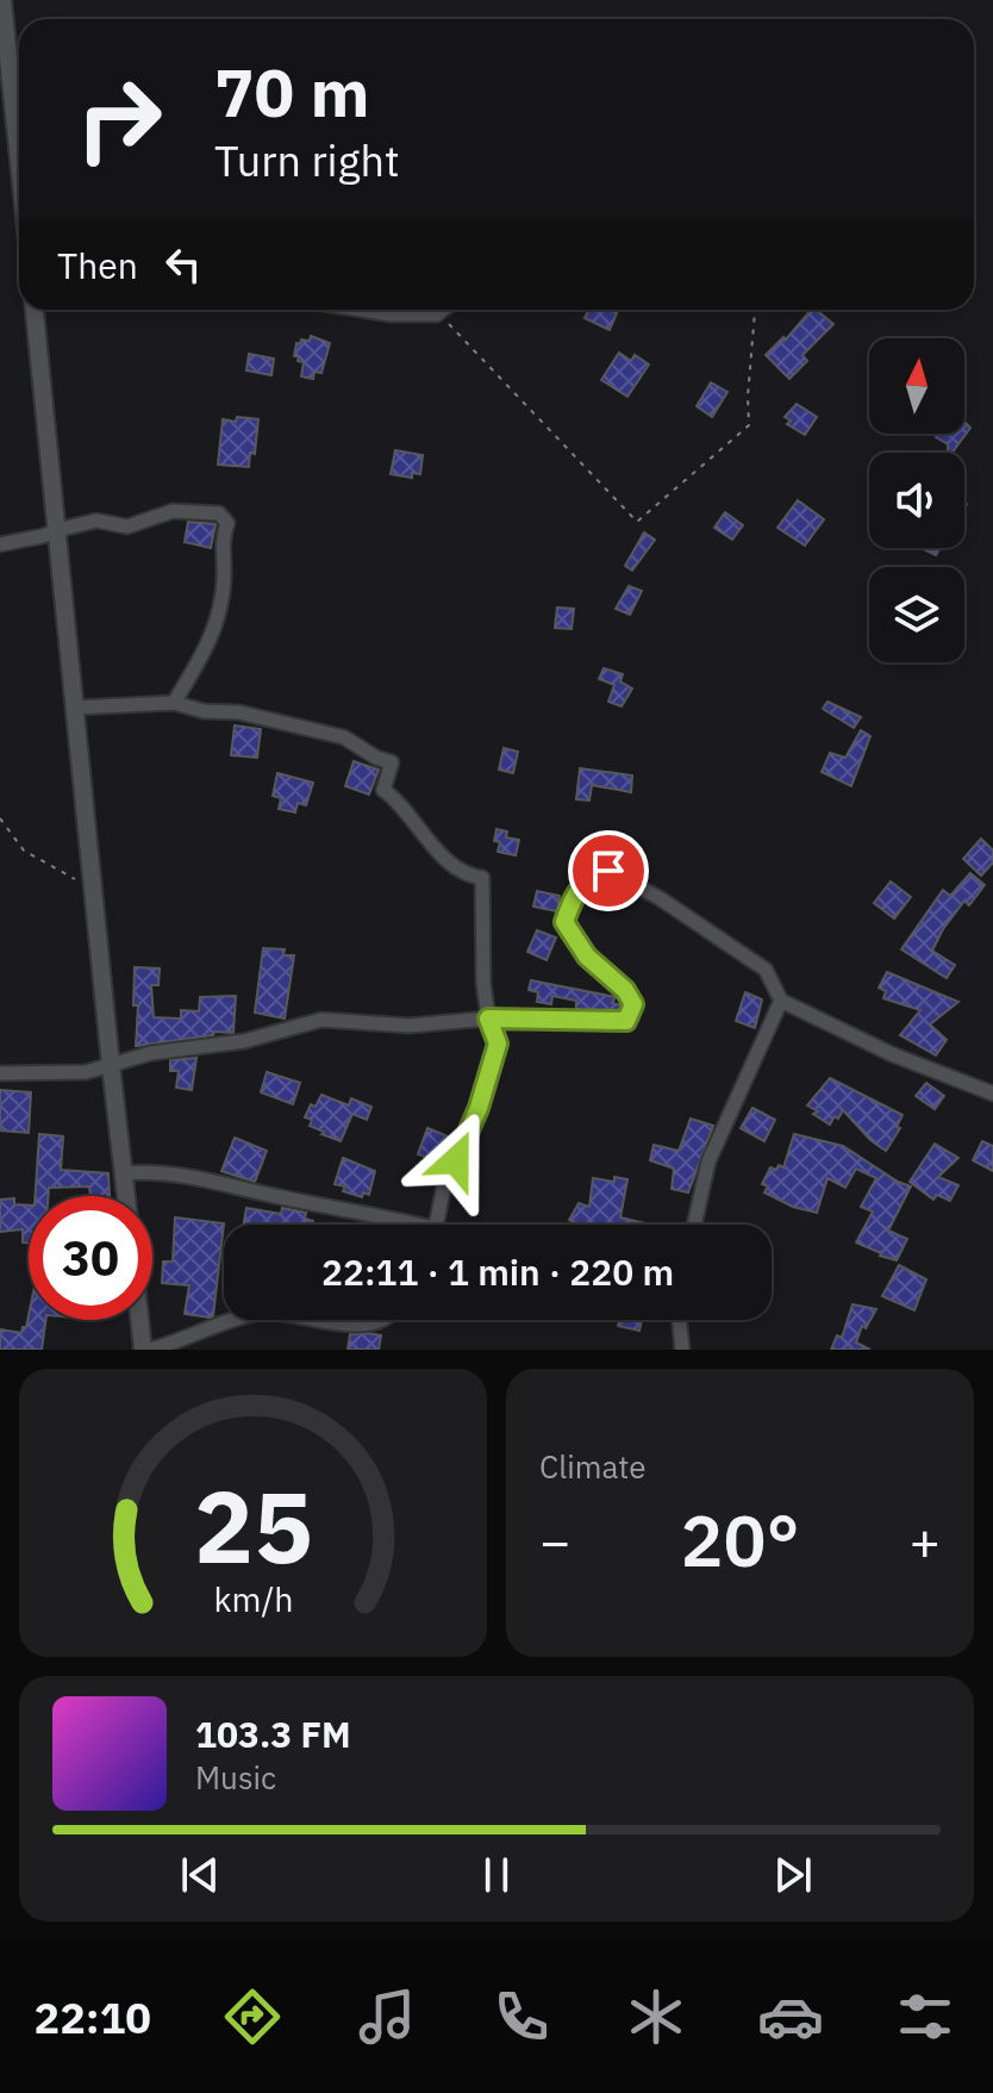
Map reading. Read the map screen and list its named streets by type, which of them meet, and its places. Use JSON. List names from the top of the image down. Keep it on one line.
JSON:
{"north":"top","page":{"turn":["70 m","Turn right"],"then":"Then","limit":"30","trip":"22:11 · 1 min · 220 m","tile":"Climate","heat":["−","20°","+"],"song":["103.3 FM","Music"],"tabs":"22:10","gauge":["25","km/h"]}}
